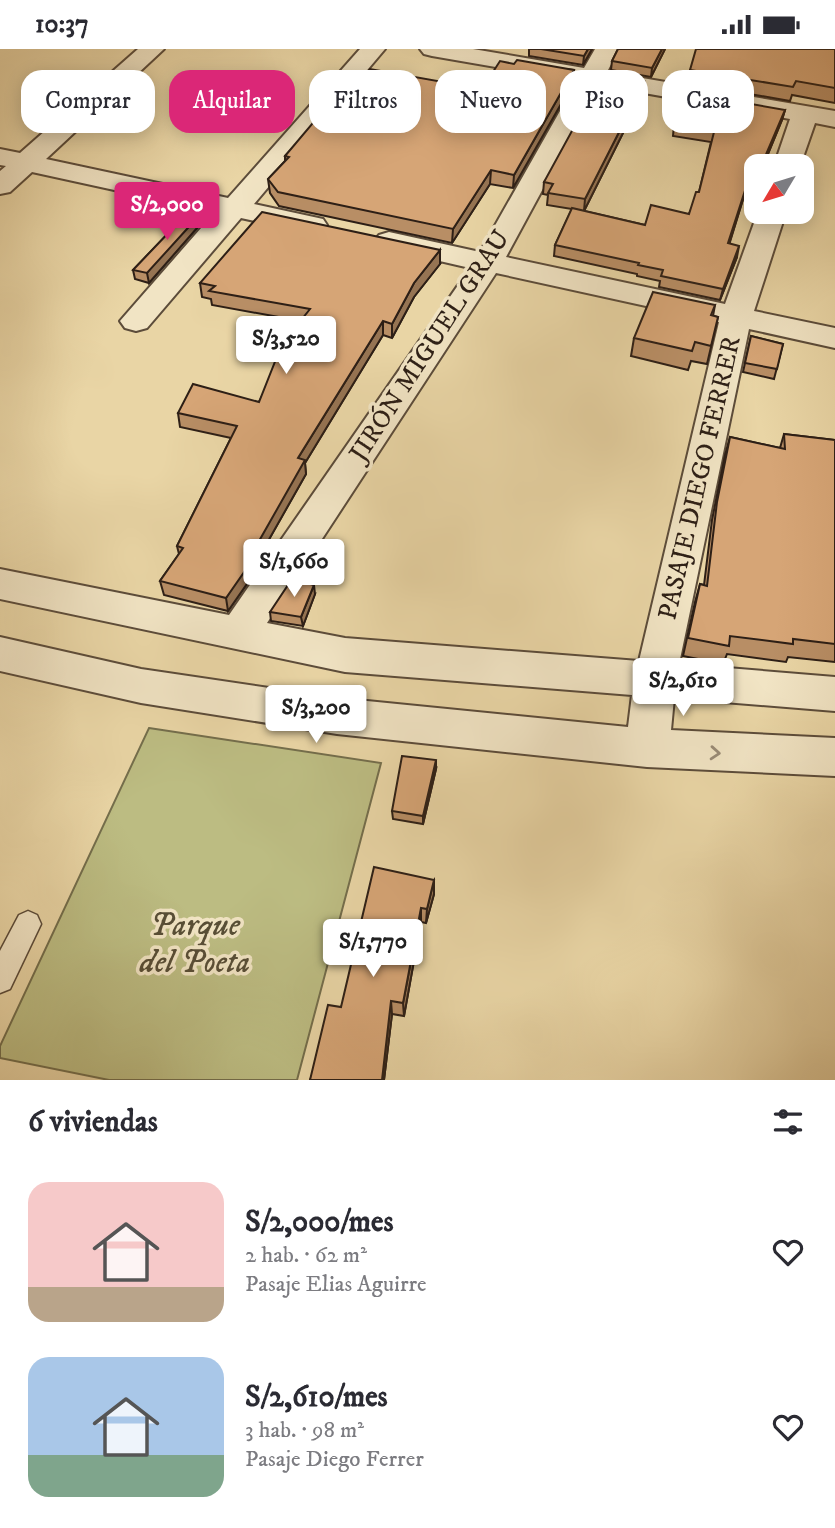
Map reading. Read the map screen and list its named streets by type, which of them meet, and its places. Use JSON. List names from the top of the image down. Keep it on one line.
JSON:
{"streets":{"street":["JIRÓN MIGUEL GRAU","PASAJE DIEGO FERRER"]},"parks":["Parque del Poeta"],"north":"bottom left","page":{"status":"10:37","chip":["Comprar","Alquilar","Filtros","Nuevo","Piso","Casa"],"price":["S/2,000","S/3,520","S/1,660","S/2,610","S/3,200","S/1,770"],"heading":"6 viviendas","list":[{"name":"S/2,000/mes","note":"2 hab. · 62 m² · Pasaje Elias Aguirre"},{"name":"S/2,610/mes","note":"3 hab. · 98 m² · Pasaje Diego Ferrer"}]}}
